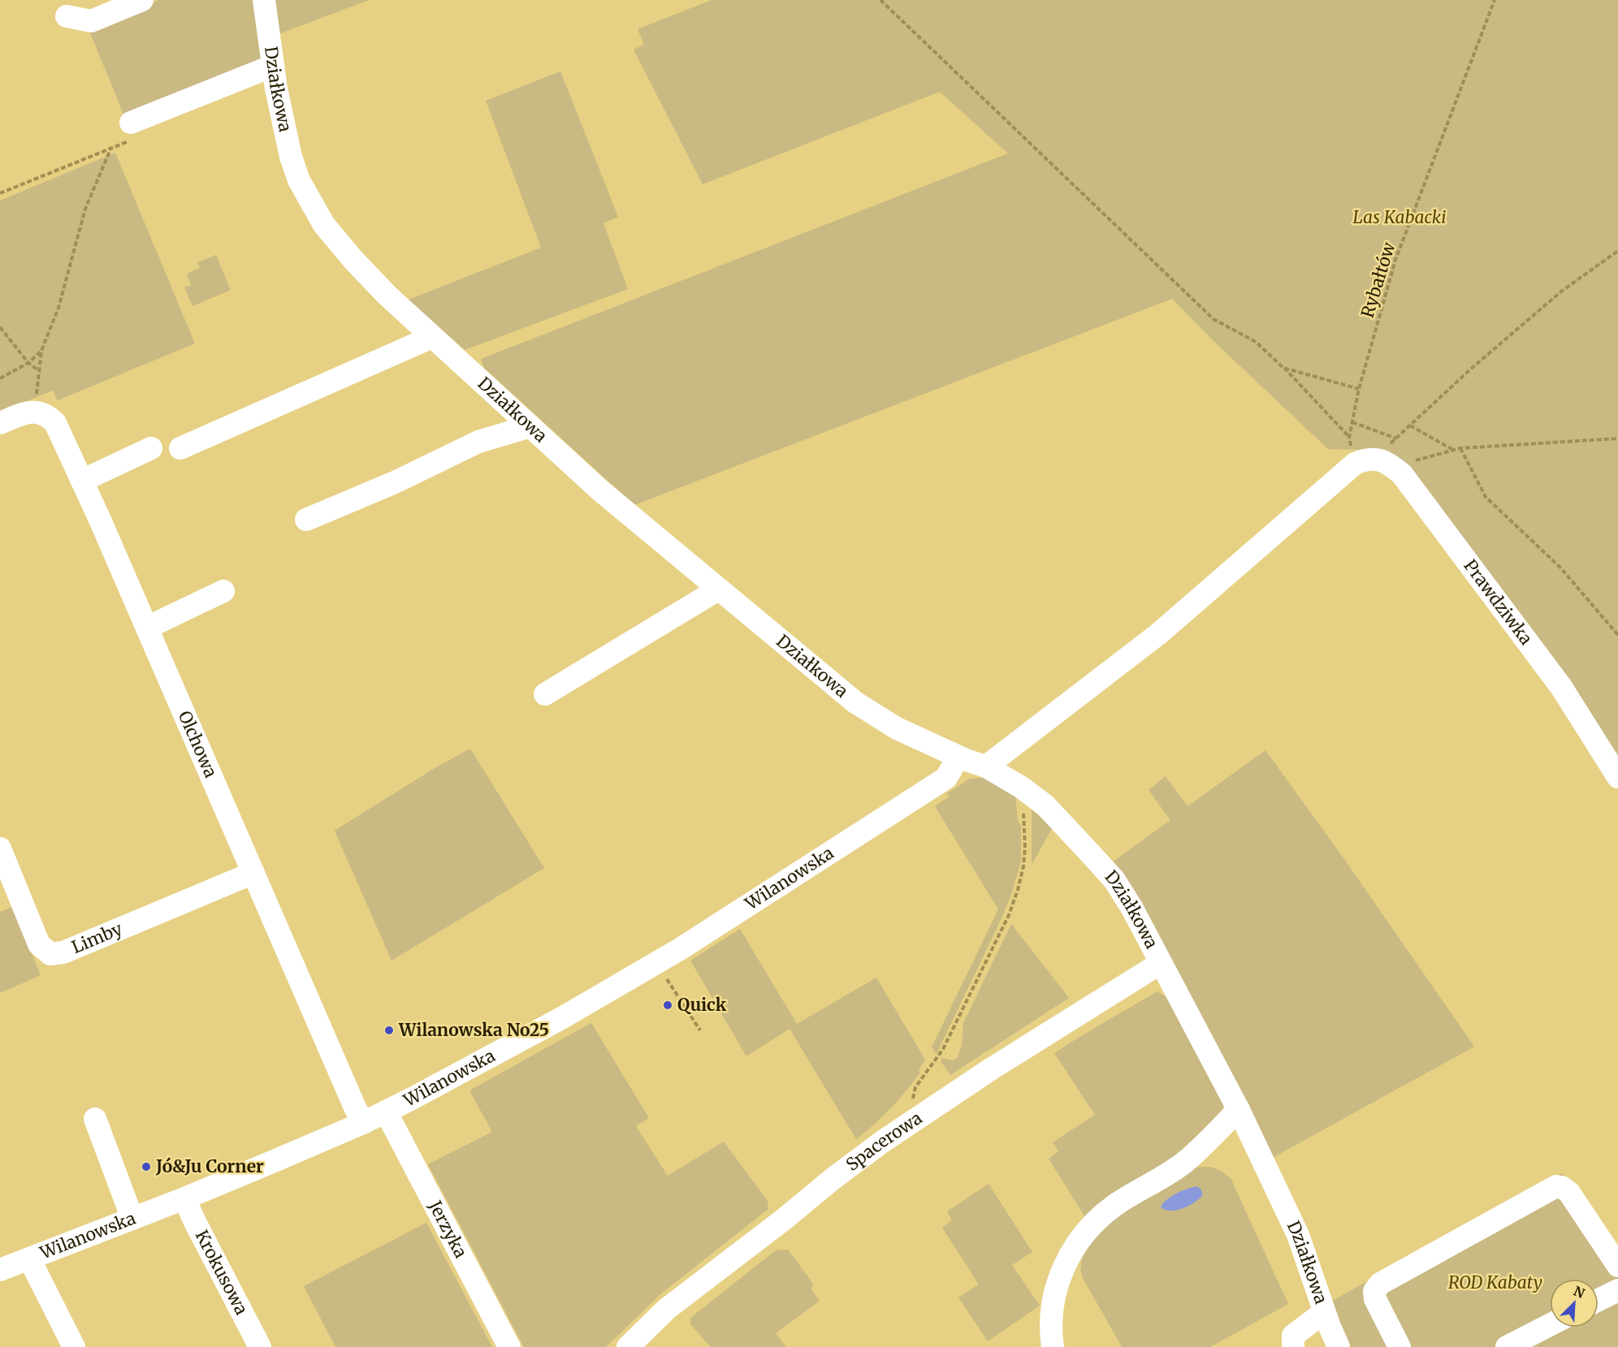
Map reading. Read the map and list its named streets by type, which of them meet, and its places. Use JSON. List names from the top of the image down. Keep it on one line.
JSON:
{"streets":{"street":["Działkowa","Prawdziwka","Olchowa","Wilanowska","Limby","Spacerowa","Jerzyka","Krokusowa"],"path":["Rybałtów"]},"crossings":[["Działkowa","Wilanowska"],["Działkowa","Spacerowa"],["Rybałtów","Prawdziwka"],["Olchowa","Wilanowska"],["Olchowa","Limby"],["Wilanowska","Jerzyka"],["Wilanowska","Krokusowa"]],"parks":["Las Kabacki","ROD Kabaty"],"places":["Quick","Wilanowska No25","Jó&Ju Corner"],"north":"top right"}
